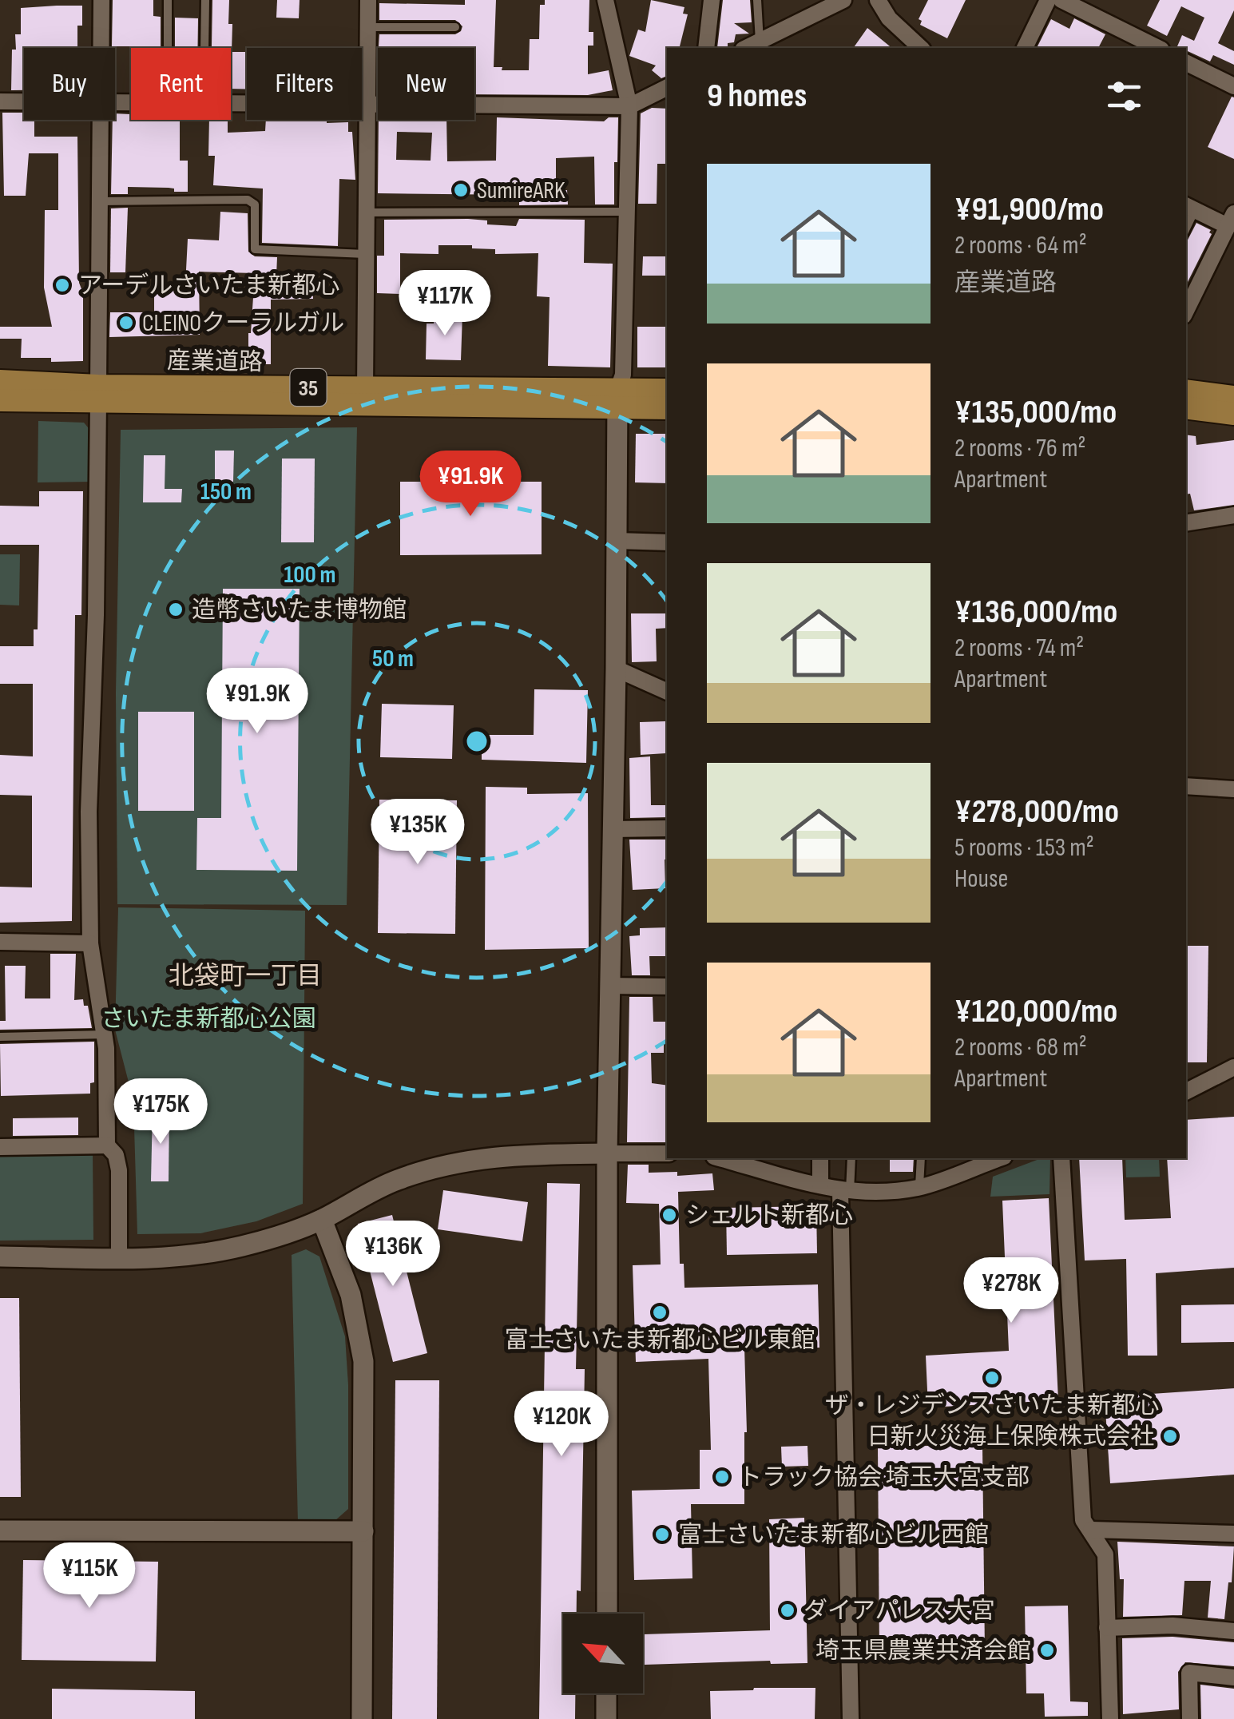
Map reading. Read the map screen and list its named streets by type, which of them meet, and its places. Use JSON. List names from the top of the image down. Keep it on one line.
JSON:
{"streets":{"main road":["産業道路","35"]},"districts":["北袋町一丁目"],"parks":["さいたま新都心公園"],"places":["SumireARK","アーデルさいたま新都心","CLEINOクーラルガル","造幣さいたま博物館","シェルト新都心","富士さいたま新都心ビル東館","ザ・レジデンスさいたま新都心","日新火災海上保険株式会社","トラック協会 埼玉大宮支部","富士さいたま新都心ビル西館","ダイアパレス大宮","埼玉県農業共済会館"],"north":"top left","page":{"chip":["Buy","Rent","Filters","New"],"heading":"9 homes","list":[{"name":"¥91,900/mo","note":"2 rooms · 64 m² · 産業道路"},{"name":"¥135,000/mo","note":"2 rooms · 76 m² · Apartment"},{"name":"¥136,000/mo","note":"2 rooms · 74 m² · Apartment"},{"name":"¥278,000/mo","note":"5 rooms · 153 m² · House"},{"name":"¥120,000/mo","note":"2 rooms · 68 m² · Apartment"}],"price":["¥117K","¥91.9K","¥91.9K","¥135K","¥175K","¥136K","¥278K","¥120K","¥115K"]},"rings":["150 m","100 m","50 m"]}
